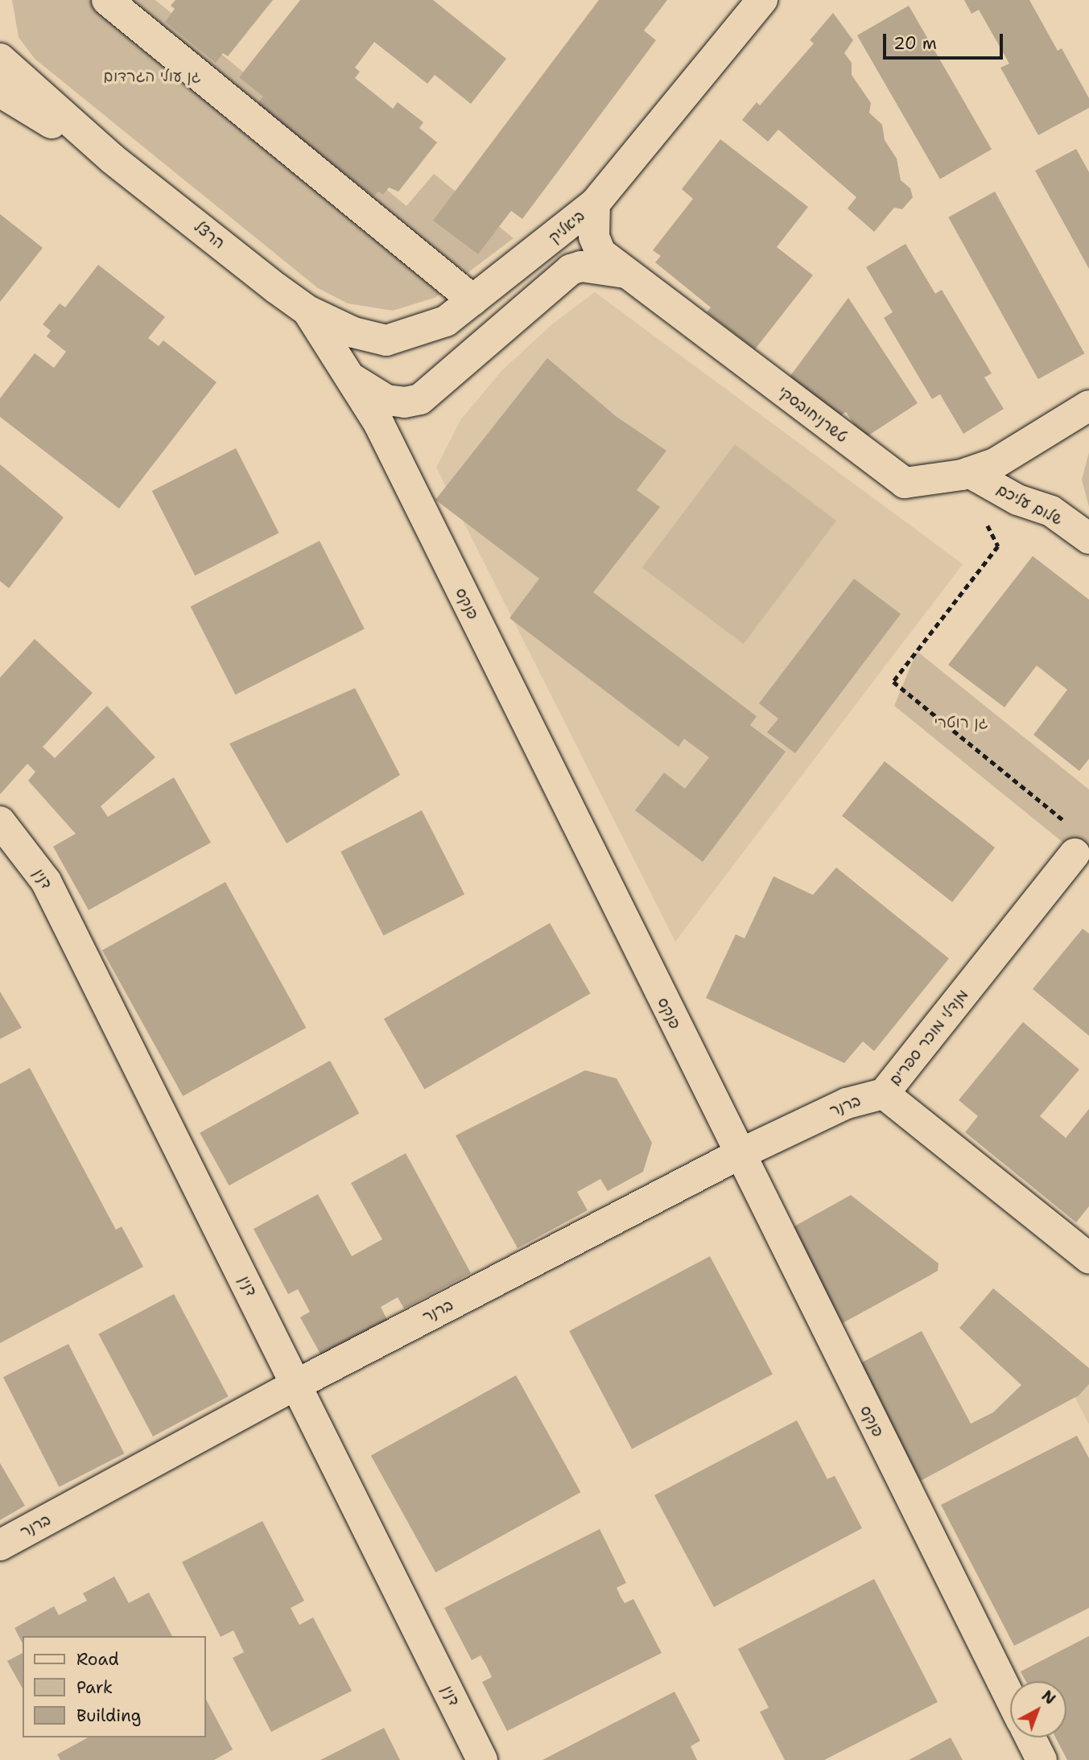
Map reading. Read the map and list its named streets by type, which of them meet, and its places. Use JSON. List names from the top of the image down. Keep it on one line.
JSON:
{"streets":{"street":["ביאליק","הרצל","טשרניחובסקי","שלום עליכם","פנקס","דנין","מנדלי מוכר ספרים","ברנר"]},"crossings":[["ביאליק","הרצל"],["ביאליק","טשרניחובסקי"],["ביאליק","פנקס"],["הרצל","פנקס"],["טשרניחובסקי","שלום עליכם"],["פנקס","ברנר"],["דנין","ברנר"],["מנדלי מוכר ספרים","ברנר"]],"parks":["גן עולי הגרדום","גן רוטרי"],"legend":["Road","Park","Building"],"scale_bar":"20 m","north":"top right"}
